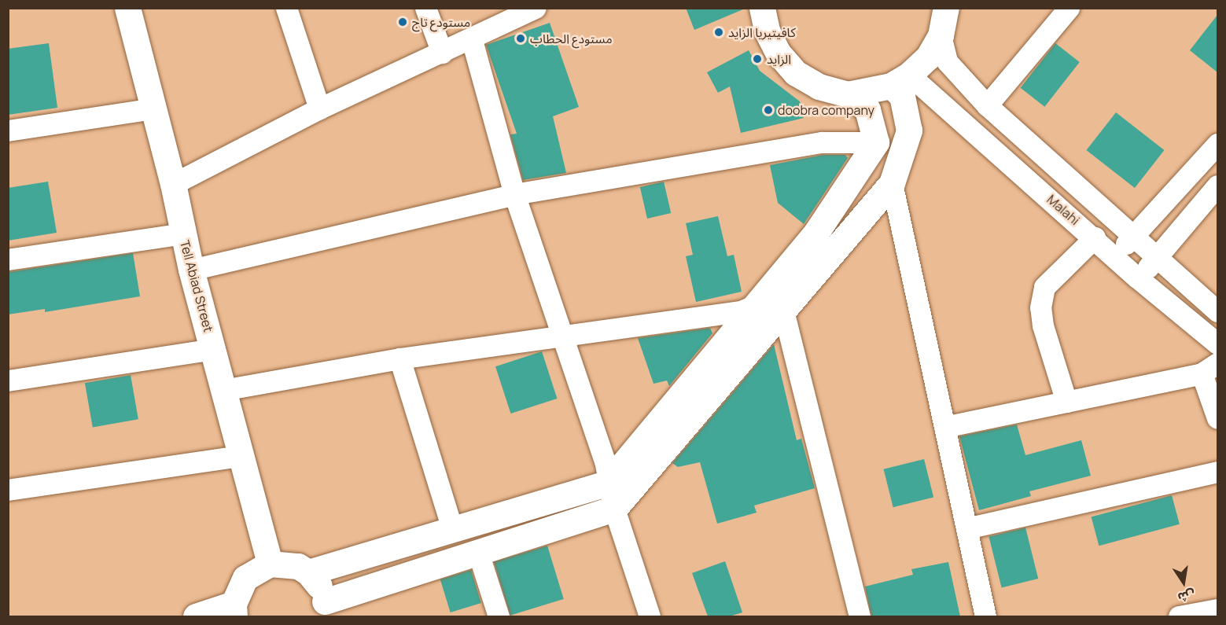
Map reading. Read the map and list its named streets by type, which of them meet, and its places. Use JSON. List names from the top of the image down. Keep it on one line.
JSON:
{"streets":{"main road":["Tell Abiad Street"],"street":["Malahi"]},"places":["مستودع تاج","كافيتيريا الزايد","مستودع الحطاب","الزايد","doobra company"],"north":"bottom"}
